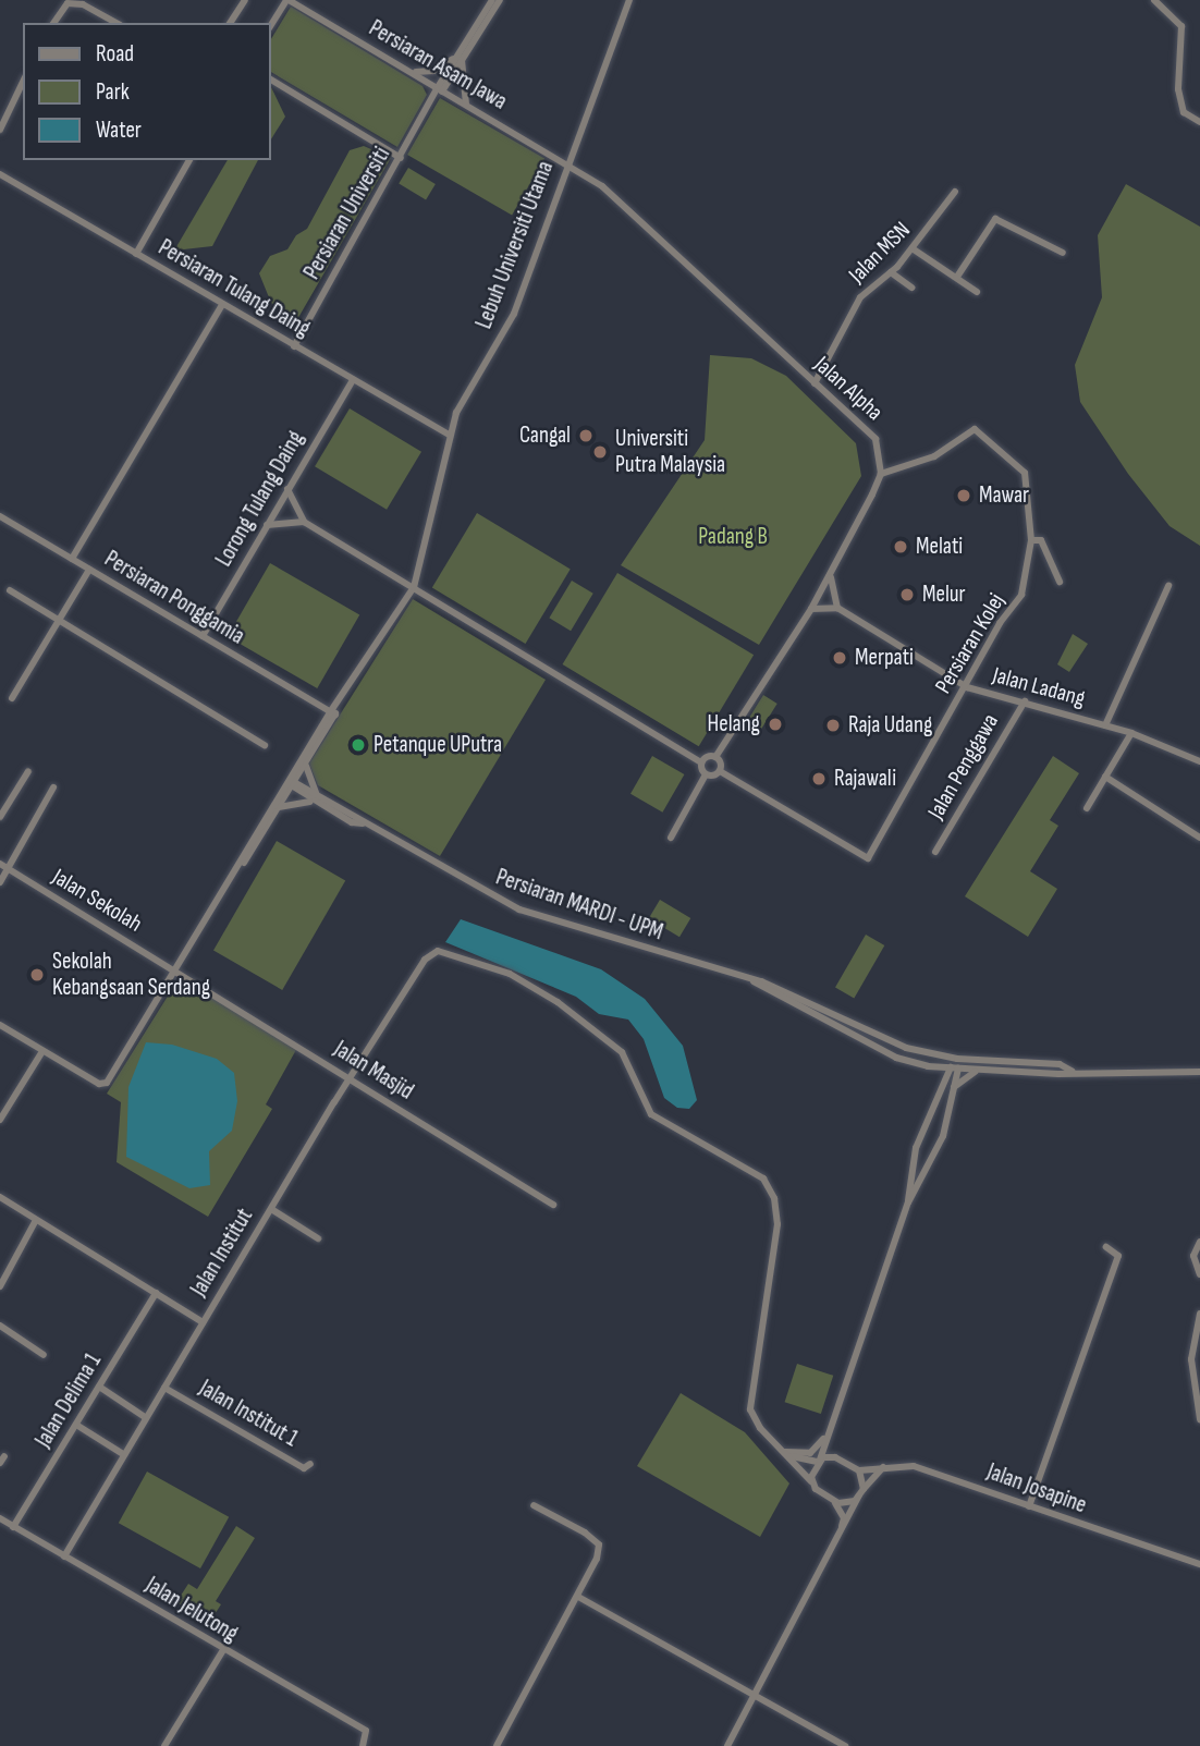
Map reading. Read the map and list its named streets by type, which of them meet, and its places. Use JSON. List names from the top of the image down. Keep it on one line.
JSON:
{"streets":{"street":["Persiaran Asam Jawa","Persiaran Universiti","Lebuh Universiti Utama","Jalan MSN","Persiaran Tulang Daing","Jalan Alpha","Lorong Tulang Daing","Persiaran Ponggamia","Persiaran Kolej","Jalan Ladang","Jalan Penggawa","Jalan Sekolah","Persiaran MARDI - UPM","Jalan Masjid","Jalan Institut","Jalan Delima 1","Jalan Institut 1","Jalan Josapine","Jalan Jelutong"]},"crossings":[["Persiaran Asam Jawa","Persiaran Universiti"],["Persiaran Asam Jawa","Lebuh Universiti Utama"],["Persiaran Asam Jawa","Jalan Alpha"],["Persiaran Universiti","Persiaran Tulang Daing"],["Lebuh Universiti Utama","Persiaran Tulang Daing"],["Lebuh Universiti Utama","Jalan Alpha"],["Lebuh Universiti Utama","Persiaran Ponggamia"],["Lebuh Universiti Utama","Jalan Sekolah"],["Lebuh Universiti Utama","Persiaran MARDI - UPM"],["Lebuh Universiti Utama","Jalan Masjid"],["Jalan MSN","Jalan Alpha"],["Persiaran Tulang Daing","Lorong Tulang Daing"],["Jalan Alpha","Persiaran Kolej"],["Lorong Tulang Daing","Persiaran Ponggamia"],["Persiaran Kolej","Jalan Ladang"],["Jalan Ladang","Jalan Penggawa"],["Jalan Sekolah","Jalan Masjid"],["Jalan Masjid","Jalan Institut"],["Jalan Institut","Jalan Institut 1"],["Jalan Institut","Jalan Jelutong"],["Jalan Delima 1","Jalan Jelutong"]],"parks":["Padang B"],"places":["Cangal","Universiti Putra Malaysia","Mawar","Melati","Melur","Merpati","Helang","Raja Udang","Petanque UPutra","Rajawali","Sekolah Kebangsaan Serdang"],"legend":["Road","Park","Water"]}
